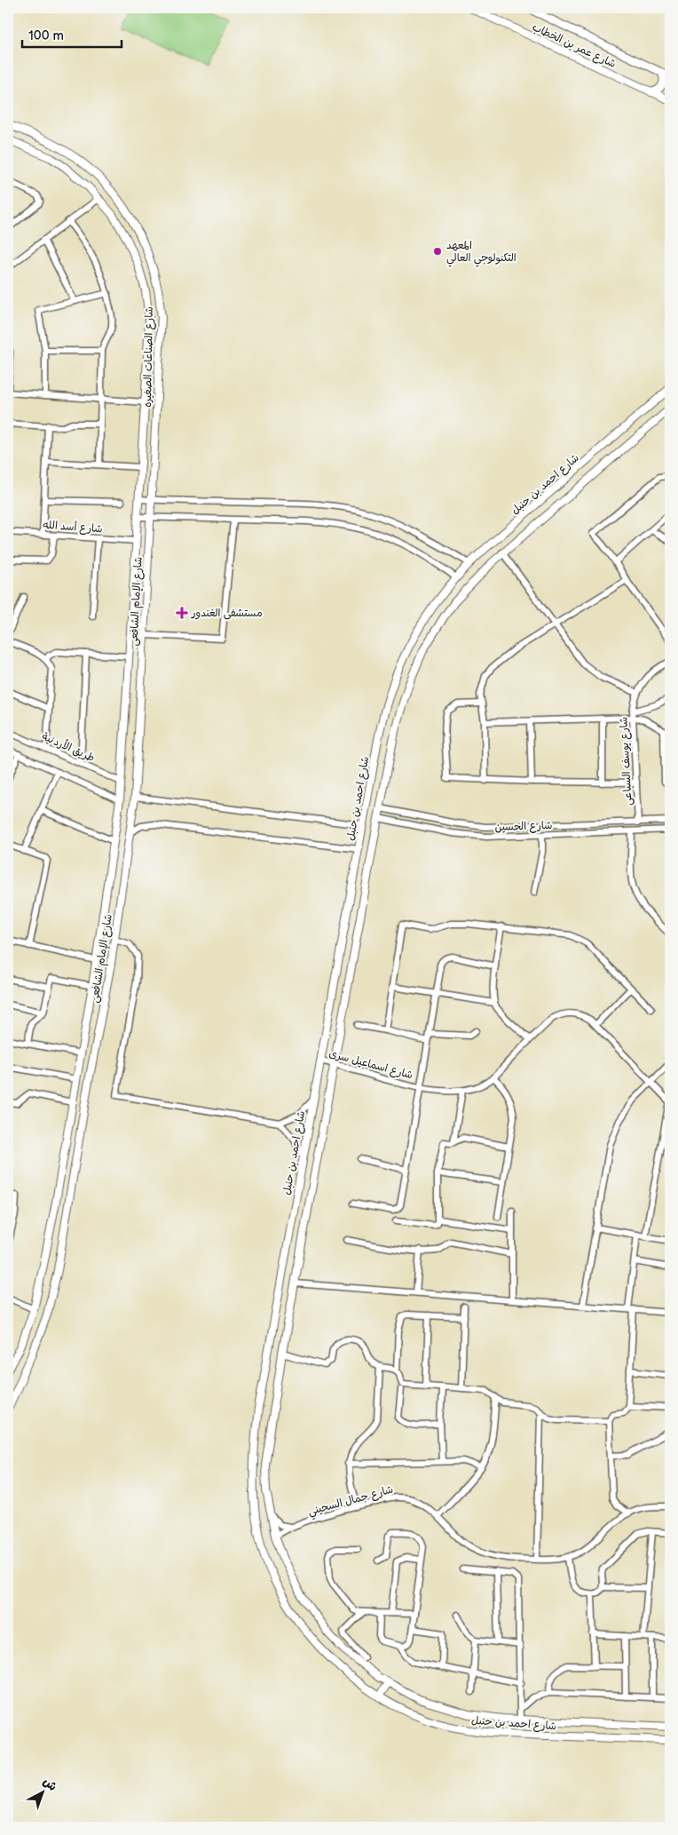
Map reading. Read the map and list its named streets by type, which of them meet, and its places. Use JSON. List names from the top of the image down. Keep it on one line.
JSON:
{"streets":{"street":["شارع عمر بن الخطاب","شارع الصناعات الصغيره","شارع احمد بن حنبل","شارع أسد الله","شارع الإمام الشافعى","طريق الأردنية","شارع يوسف السباعى","شارع الحسين","شارع اسماعيل سرى","شارع جمال السحيني"]},"crossings":[["شارع الصناعات الصغيره","شارع الإمام الشافعى"],["شارع احمد بن حنبل","شارع الحسين"],["شارع احمد بن حنبل","شارع اسماعيل سرى"],["شارع احمد بن حنبل","شارع جمال السحيني"],["شارع أسد الله","شارع الإمام الشافعى"],["شارع الإمام الشافعى","طريق الأردنية"],["شارع يوسف السباعى","شارع الحسين"]],"places":{"other":["المعهد التكنولوجي العالي"],"health":["مستشفى الغندور"]},"scale_bar":"100 m","north":"top right"}
